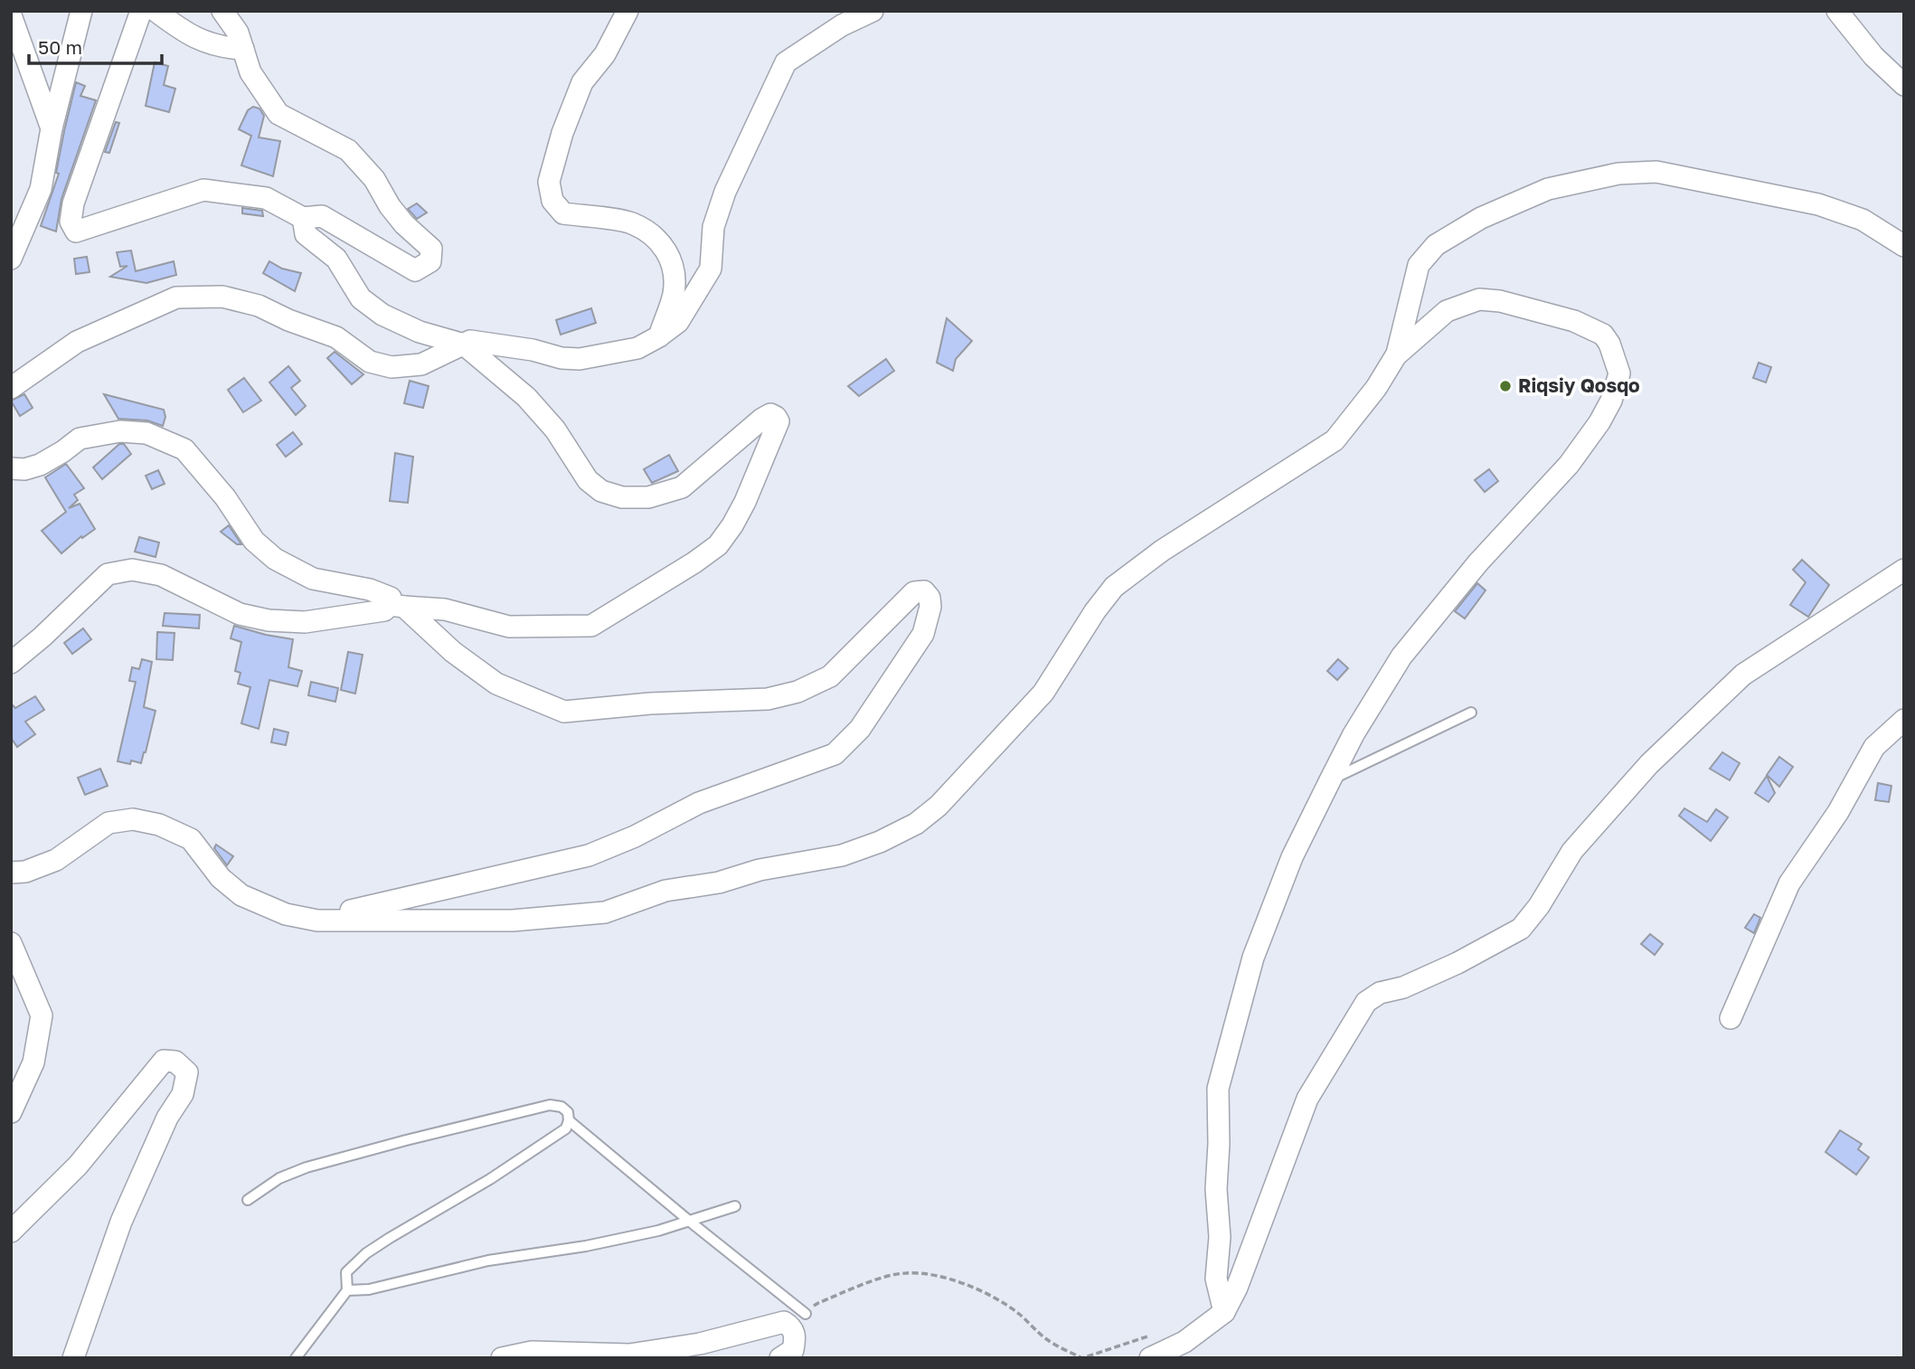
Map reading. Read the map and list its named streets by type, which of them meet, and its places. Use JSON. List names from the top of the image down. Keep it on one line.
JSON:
{"places":["Riqsiy Qosqo"],"scale_bar":"50 m"}
